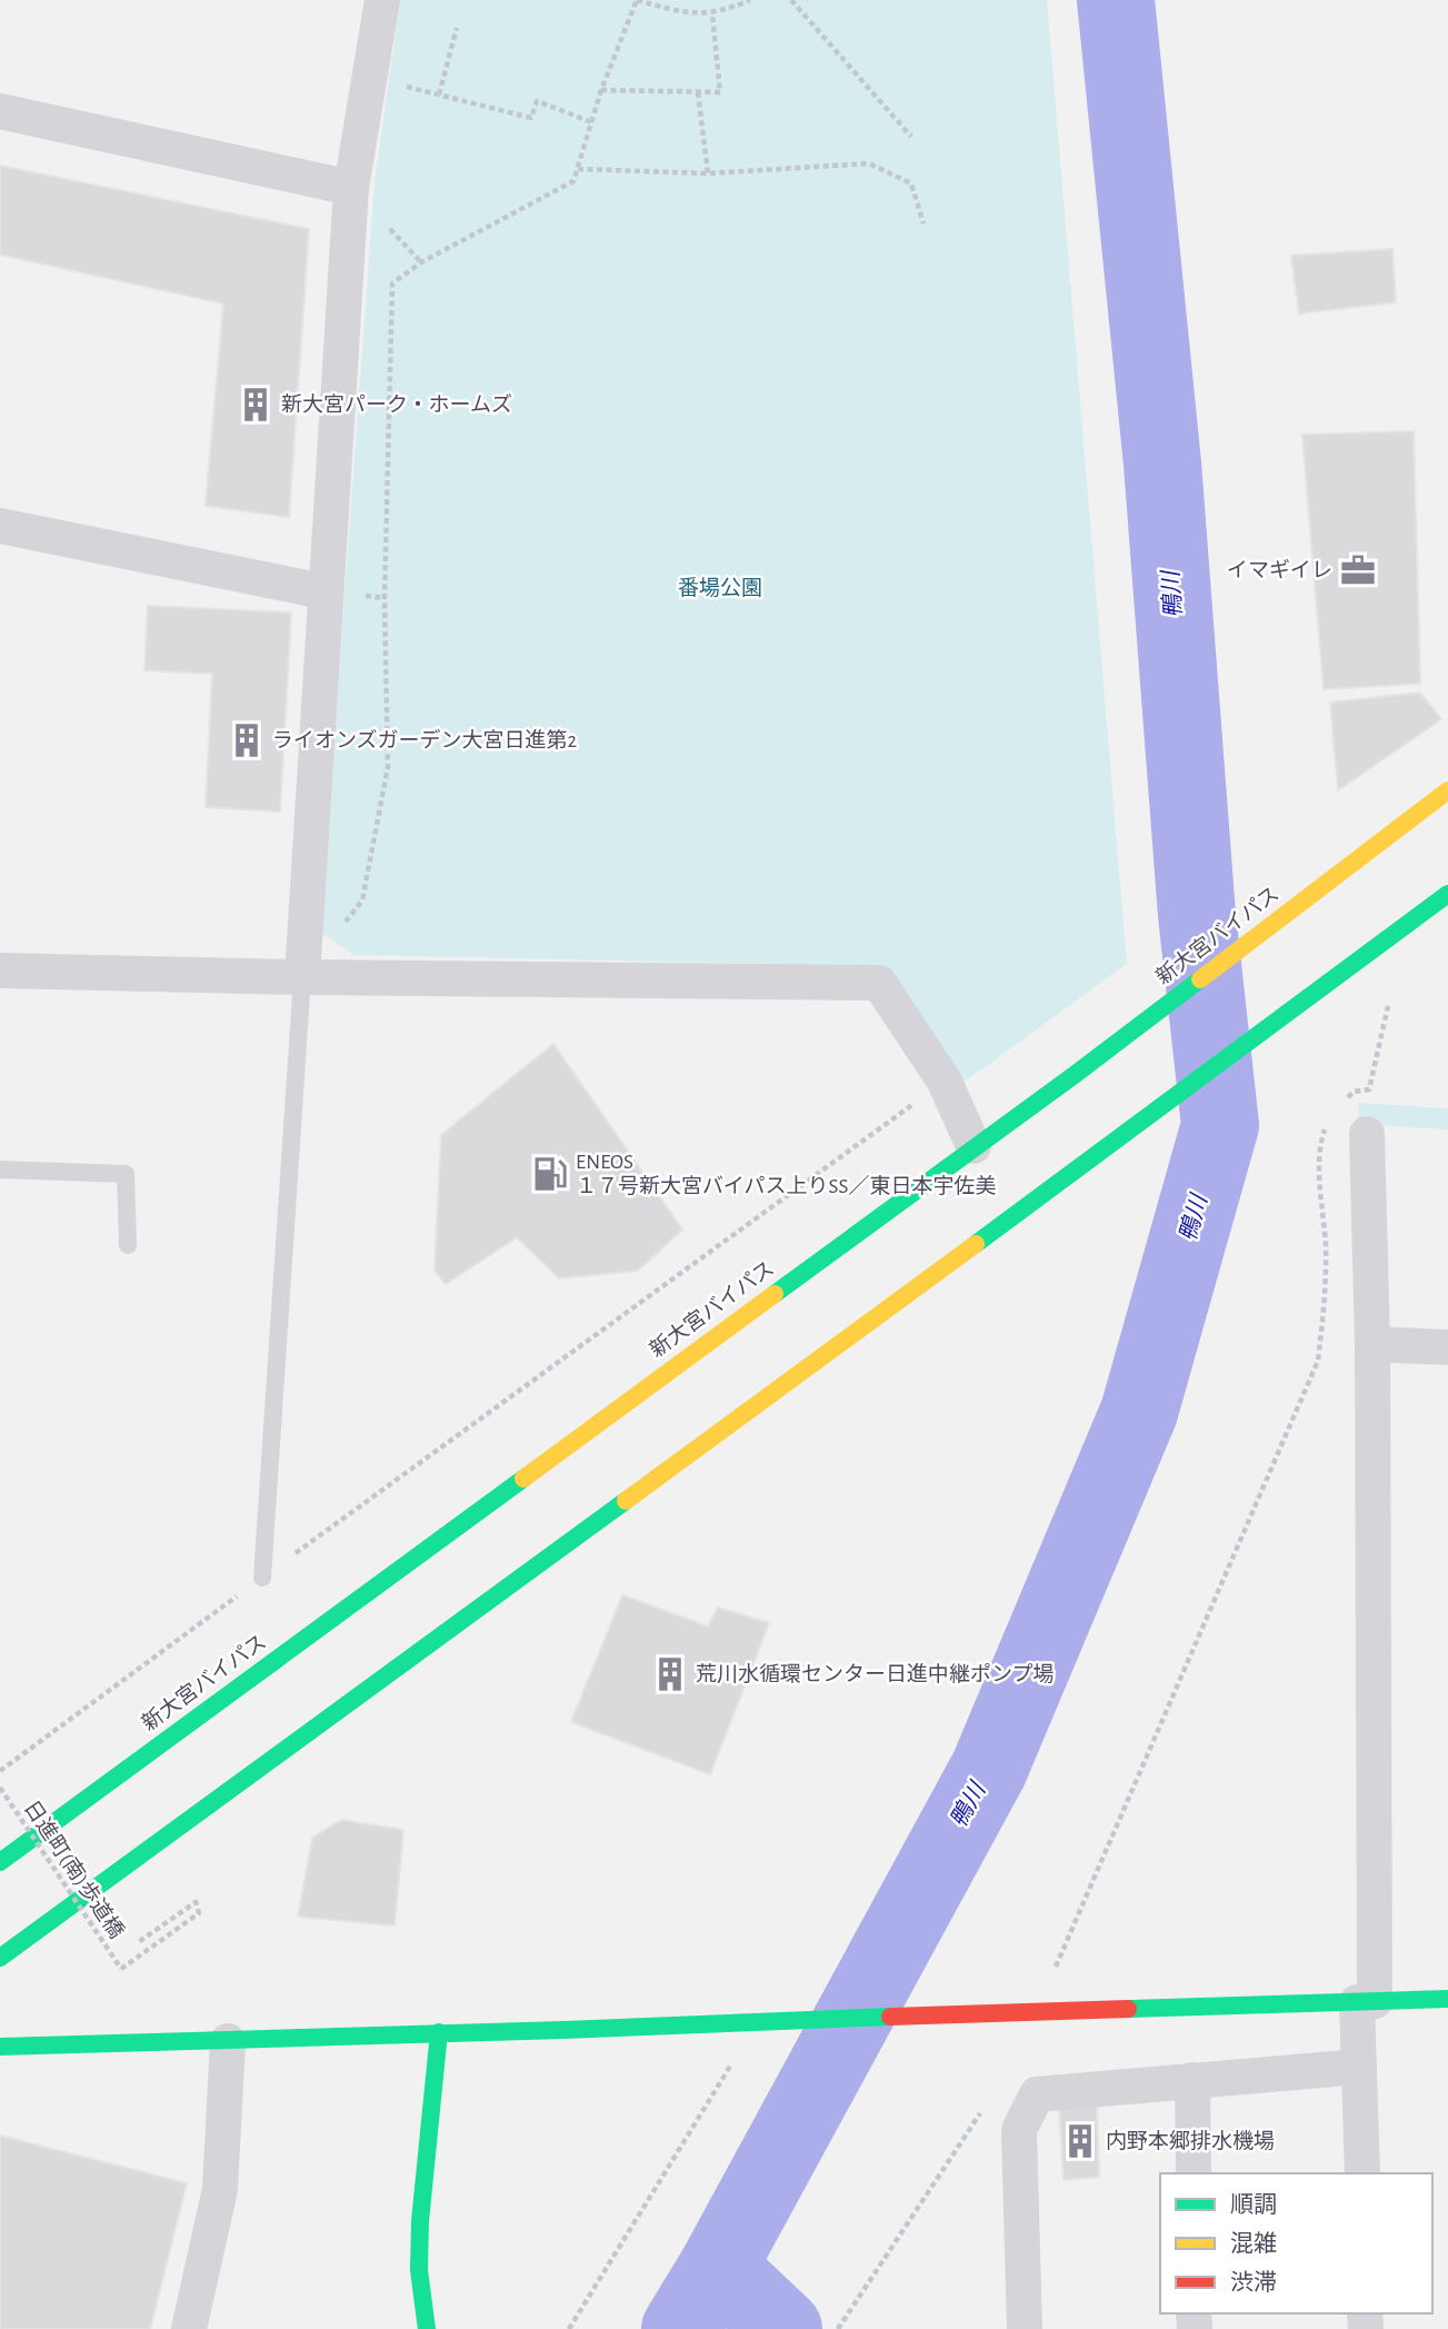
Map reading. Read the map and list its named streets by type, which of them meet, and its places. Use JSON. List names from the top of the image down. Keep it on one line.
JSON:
{"streets":{"main road":["新大宮バイパス"],"path":["日進町(南)歩道橋"]},"water":["鴨川"],"parks":["番場公園"],"places":{"building":["新大宮パーク・ホームズ","ライオンズガーデン大宮日進第2","荒川水循環センター日進中継ポンプ場","内野本郷排水機場"],"office":["イマギイレ"],"fuel station":["ENEOS １７号新大宮バイパス上りSS／東日本宇佐美"]},"legend":["順調","混雑","渋滞"]}
